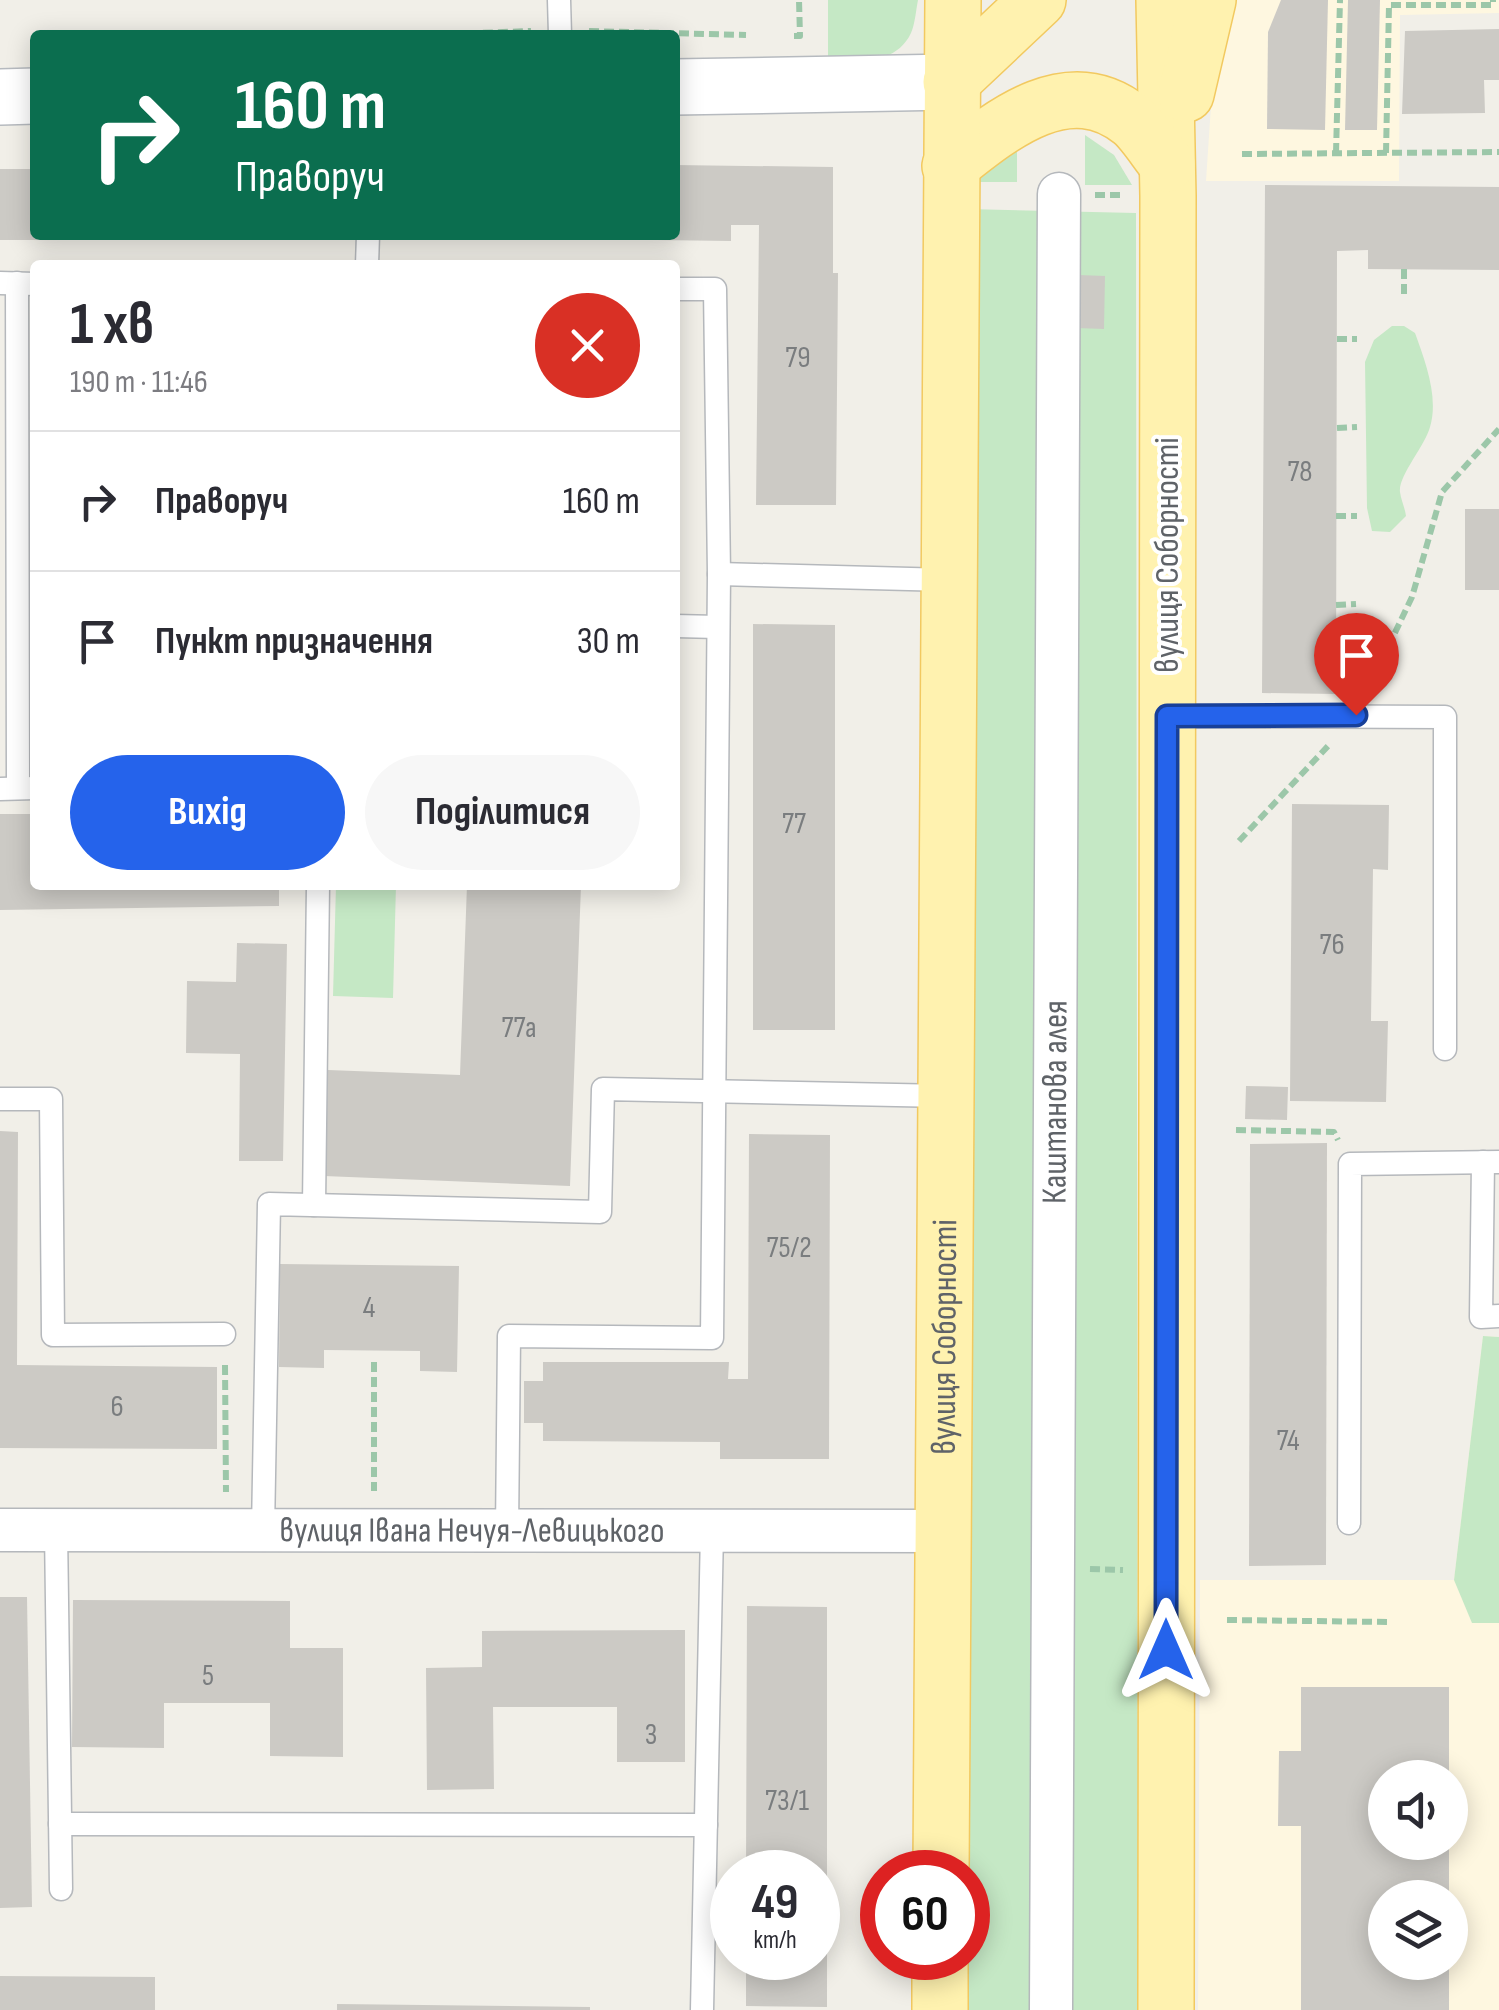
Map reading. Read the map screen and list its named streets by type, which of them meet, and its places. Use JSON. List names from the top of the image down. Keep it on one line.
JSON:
{"streets":{"main road":["вулиця Соборності"],"street":["Каштанова алея","вулиця Івана Нечуя-Левицького"]},"crossings":[["вулиця Соборності","вулиця Івана Нечуя-Левицького"]],"house_numbers":["79","78","77","76","77а","75/2","4","6","74","5","3","73/1"],"page":{"turn":["160 m","Праворуч"],"heading":["1 хв","190 m · 11:46"],"list":[{"name":"Праворуч","value":"160 m"},{"name":"Пункт призначення","value":"30 m"}],"buttons":["Вихід","Поділитися"],"speed":"49 km/h","limit":"60"}}
